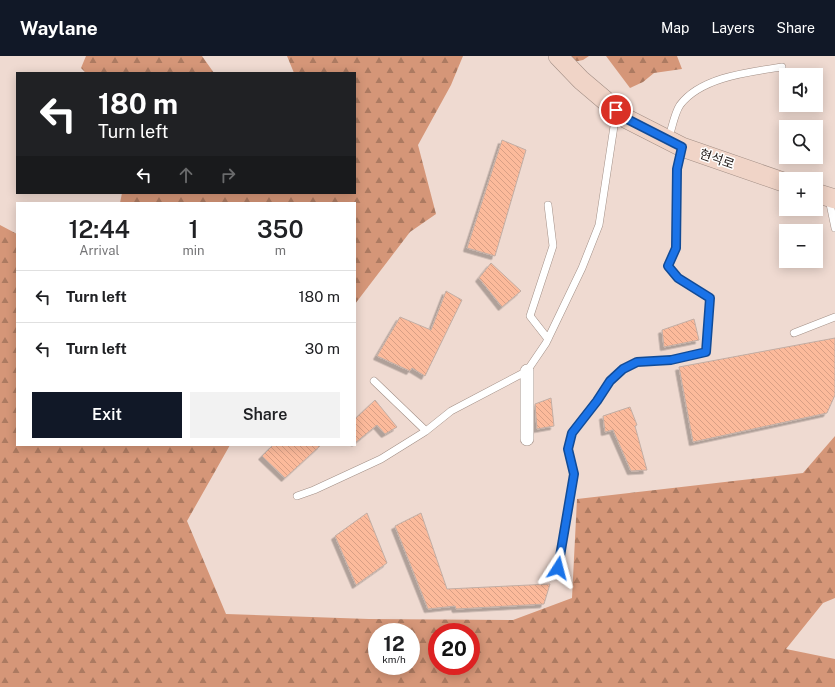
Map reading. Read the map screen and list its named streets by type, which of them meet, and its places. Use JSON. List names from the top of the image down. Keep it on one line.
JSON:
{"streets":{"street":["현석로"]},"page":{"header":"Waylane","nav":["Map","Layers","Share"],"map_buttons":["+","−"],"turn":["180 m","Turn left"],"eta":["12:44","Arrival","1","min","350","m"],"list":[{"name":"Turn left","value":"180 m"},{"name":"Turn left","value":"30 m"}],"buttons":["Exit","Share"],"speed":"12 km/h","limit":"20"}}
